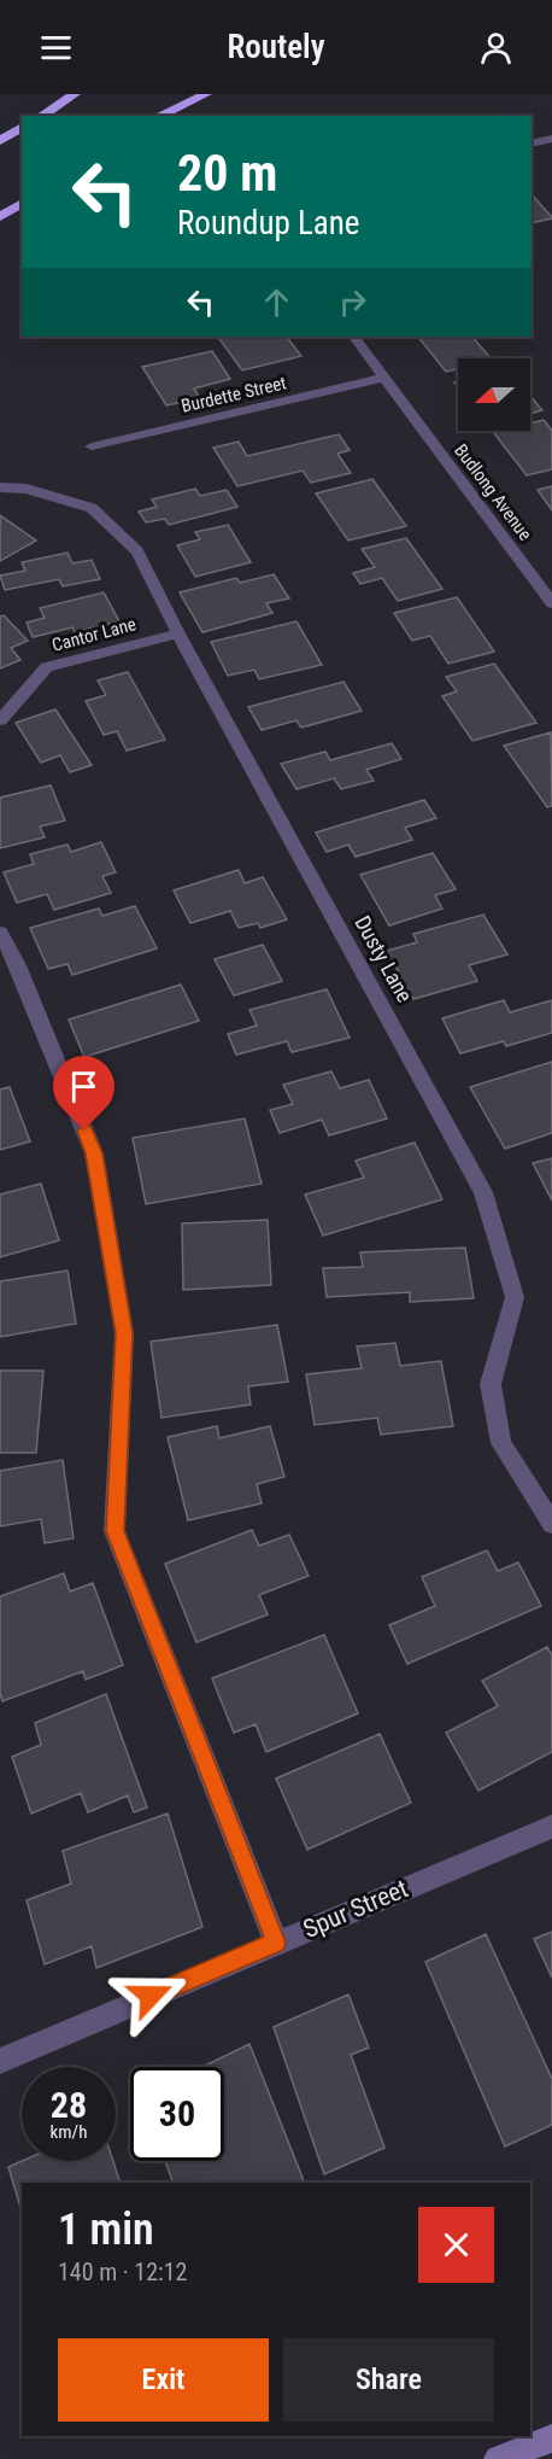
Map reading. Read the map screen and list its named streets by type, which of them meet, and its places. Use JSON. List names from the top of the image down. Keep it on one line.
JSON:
{"streets":{"street":["Burdette Street","Budlong Avenue","Cantor Lane","Dusty Lane","Spur Street"]},"crossings":[["Burdette Street","Budlong Avenue"],["Cantor Lane","Dusty Lane"]],"north":"left","page":{"header":"Routely","turn":["20 m","Roundup Lane"],"speed":"28 km/h","limit":"30","heading":["1 min","140 m · 12:12"],"buttons":["Exit","Share"]}}
